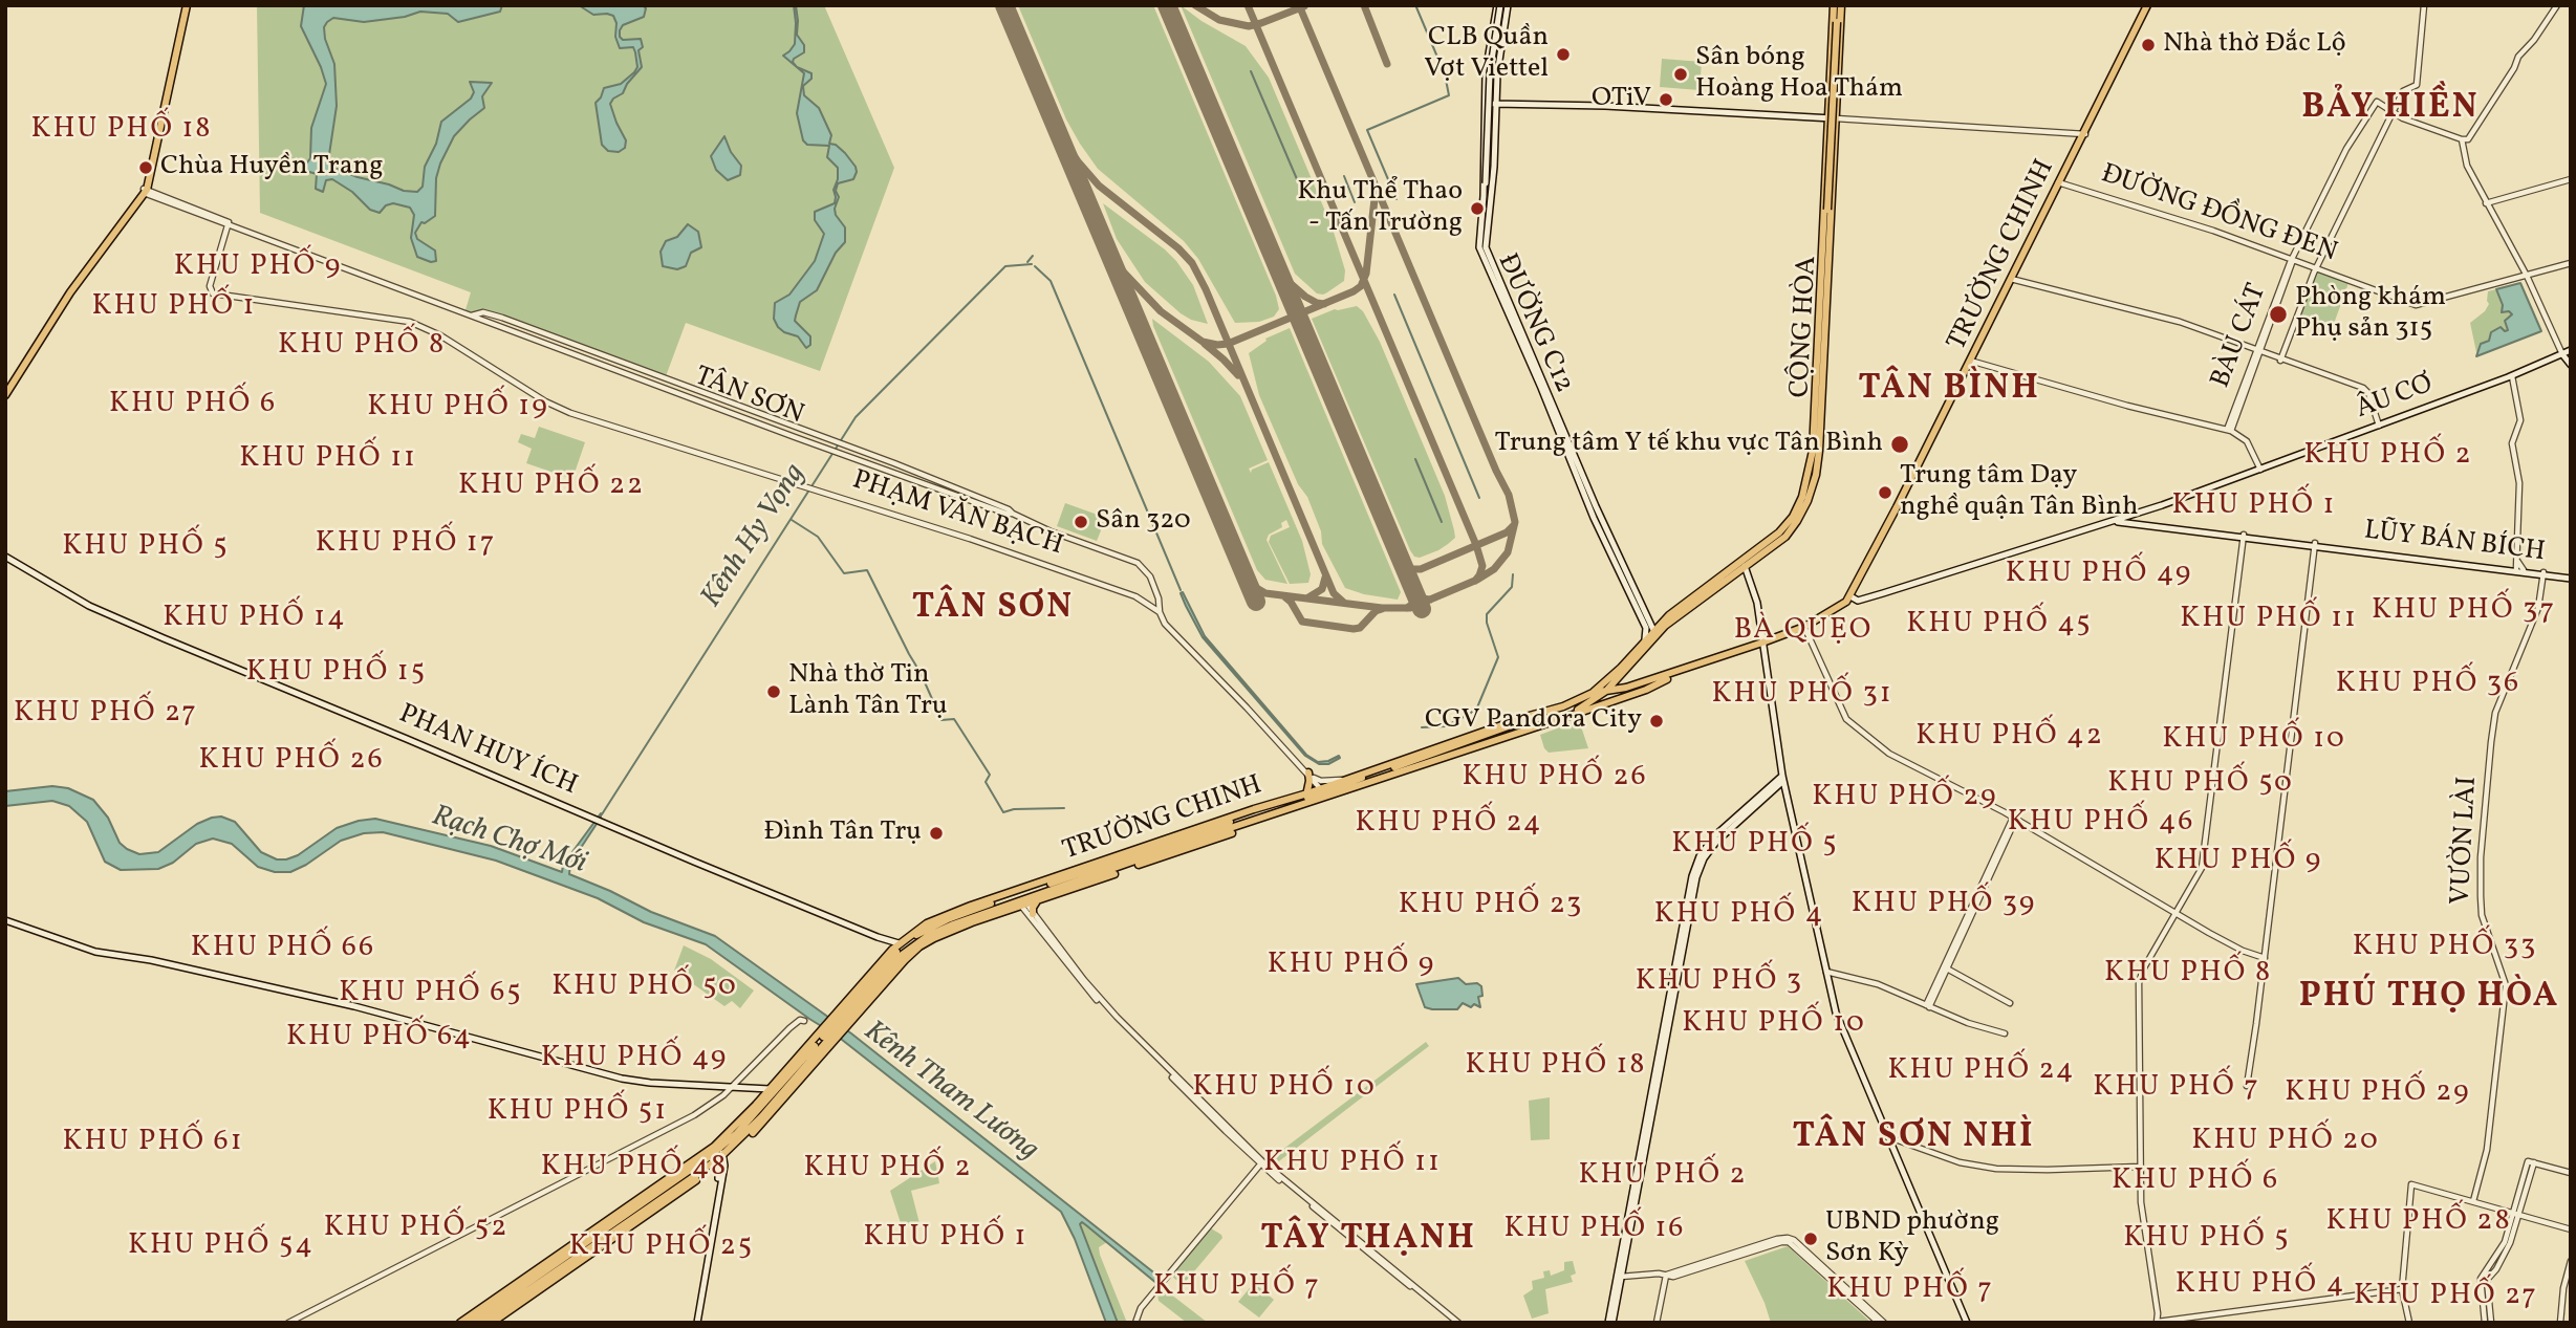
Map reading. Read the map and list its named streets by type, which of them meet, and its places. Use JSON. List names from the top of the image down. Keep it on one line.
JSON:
{"streets":{"main road":["TRƯỜNG CHINH","ĐƯỜNG C12","CỘNG HÒA","ÂU CƠ","LŨY BÁN BÍCH","PHAN HUY ÍCH"],"street":["ĐƯỜNG ĐỒNG ĐEN","BÀU CÁT","TÂN SƠN","PHẠM VĂN BẠCH","VƯỜN LÀI"]},"crossings":[["ĐƯỜNG ĐỒNG ĐEN","TRƯỜNG CHINH"],["ĐƯỜNG ĐỒNG ĐEN","BÀU CÁT"],["TRƯỜNG CHINH","CỘNG HÒA"],["TRƯỜNG CHINH","ÂU CƠ"],["TRƯỜNG CHINH","PHẠM VĂN BẠCH"],["ĐƯỜNG C12","CỘNG HÒA"],["TÂN SƠN","PHẠM VĂN BẠCH"],["ÂU CƠ","LŨY BÁN BÍCH"],["LŨY BÁN BÍCH","VƯỜN LÀI"]],"districts":["BẢY HIỀN","KHU PHỐ 18","KHU PHỐ 9","KHU PHỐ 1","KHU PHỐ 8","TÂN BÌNH","KHU PHỐ 6","KHU PHỐ 19","KHU PHỐ 2","KHU PHỐ 11","KHU PHỐ 22","KHU PHỐ 1","KHU PHỐ 17","KHU PHỐ 5","KHU PHỐ 49","TÂN SƠN","KHU PHỐ 37","KHU PHỐ 14","KHU PHỐ 11","KHU PHỐ 45","BÀ QUẸO","KHU PHỐ 15","KHU PHỐ 36","KHU PHỐ 31","KHU PHỐ 27","KHU PHỐ 42","KHU PHỐ 10","KHU PHỐ 26","KHU PHỐ 26","KHU PHỐ 50","KHU PHỐ 29","KHU PHỐ 46","KHU PHỐ 24","KHU PHỐ 5","KHU PHỐ 9","KHU PHỐ 39","KHU PHỐ 23","KHU PHỐ 4","KHU PHỐ 33","KHU PHỐ 66","KHU PHỐ 9","KHU PHỐ 8","KHU PHỐ 3","KHU PHỐ 50","KHU PHỐ 65","PHÚ THỌ HÒA","KHU PHỐ 10","KHU PHỐ 64","KHU PHỐ 49","KHU PHỐ 18","KHU PHỐ 24","KHU PHỐ 10","KHU PHỐ 7","KHU PHỐ 29","KHU PHỐ 51","TÂN SƠN NHÌ","KHU PHỐ 20","KHU PHỐ 61","KHU PHỐ 11","KHU PHỐ 48","KHU PHỐ 2","KHU PHỐ 2","KHU PHỐ 6","KHU PHỐ 28","KHU PHỐ 52","KHU PHỐ 16","KHU PHỐ 1","KHU PHỐ 5","TÂY THẠNH","KHU PHỐ 54","KHU PHỐ 25","KHU PHỐ 4","KHU PHỐ 7","KHU PHỐ 7","KHU PHỐ 27"],"water":["Kênh Hy Vọng","Rạch Chợ Mới","Kênh Tham Lương"],"places":["Nhà thờ Đắc Lộ","CLB Quần Vợt Viettel","Sân bóng Hoàng Hoa Thám","OTiV","Chùa Huyền Trang","Khu Thể Thao - Tấn Trường","Phòng khám Phụ sản 315","Trung tâm Y tế khu vực Tân Bình","Trung tâm Dạy nghề quận Tân Bình","Sân 320","Nhà thờ Tin Lành Tân Trụ","CGV Pandora City","Đình Tân Trụ","UBND phường Sơn Kỳ"]}
